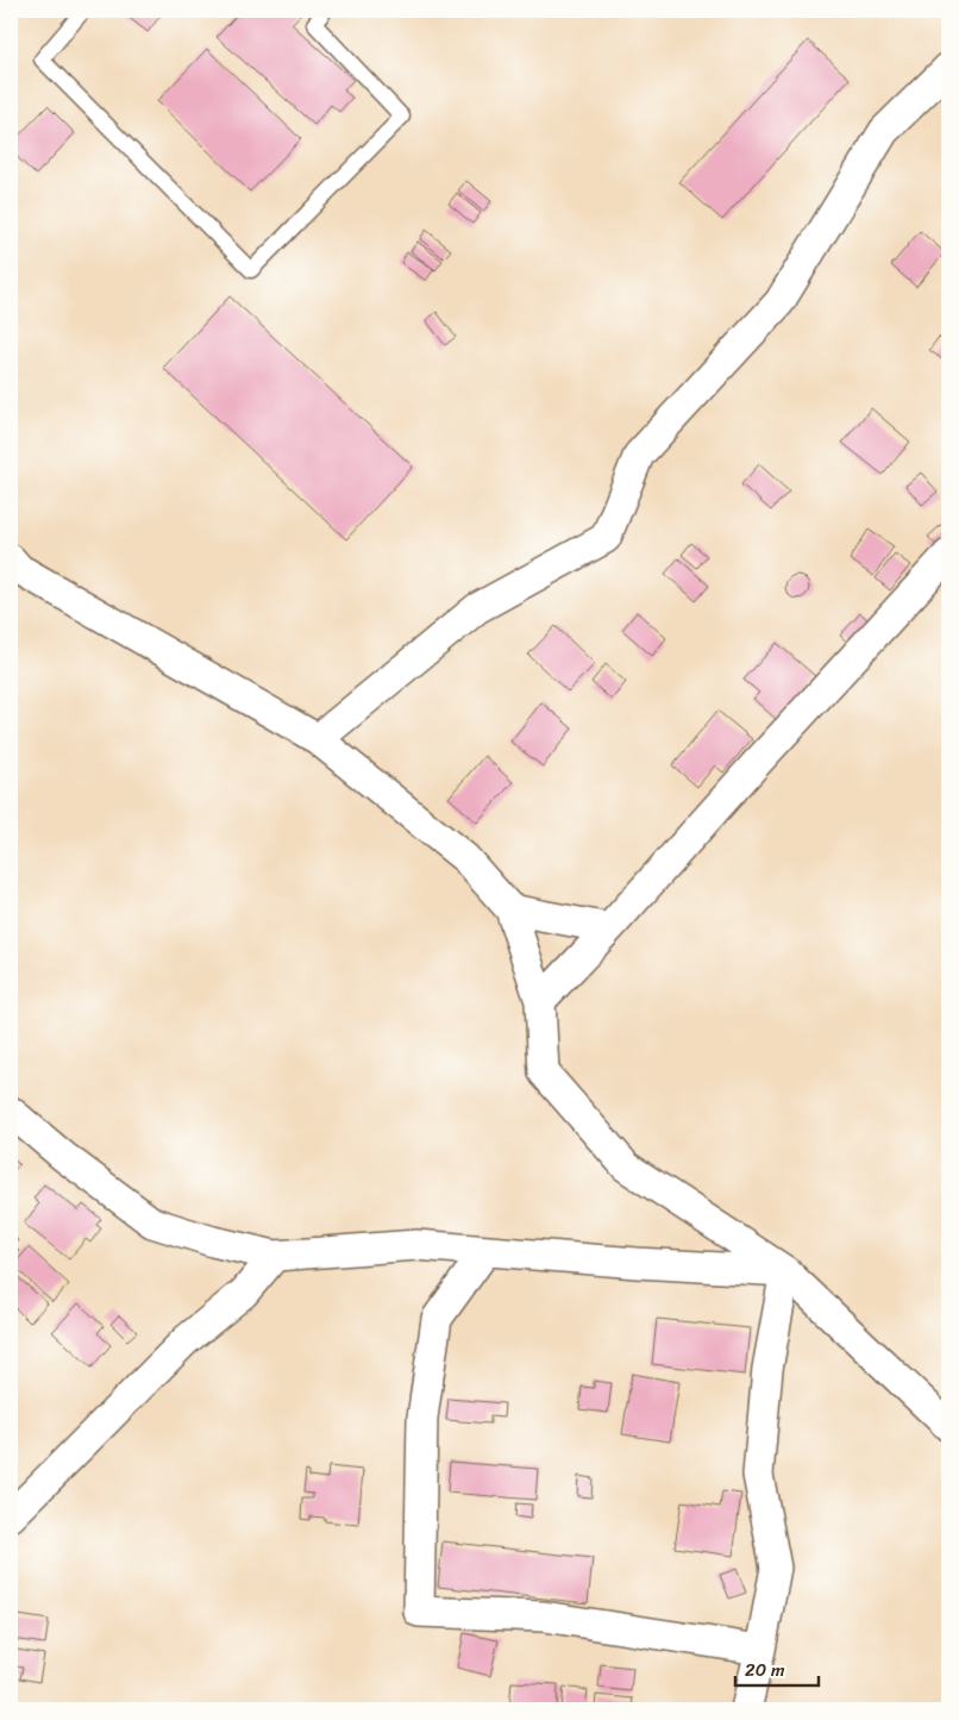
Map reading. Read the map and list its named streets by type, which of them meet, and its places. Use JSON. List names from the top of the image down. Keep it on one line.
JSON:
{"scale_bar":"20 m"}
